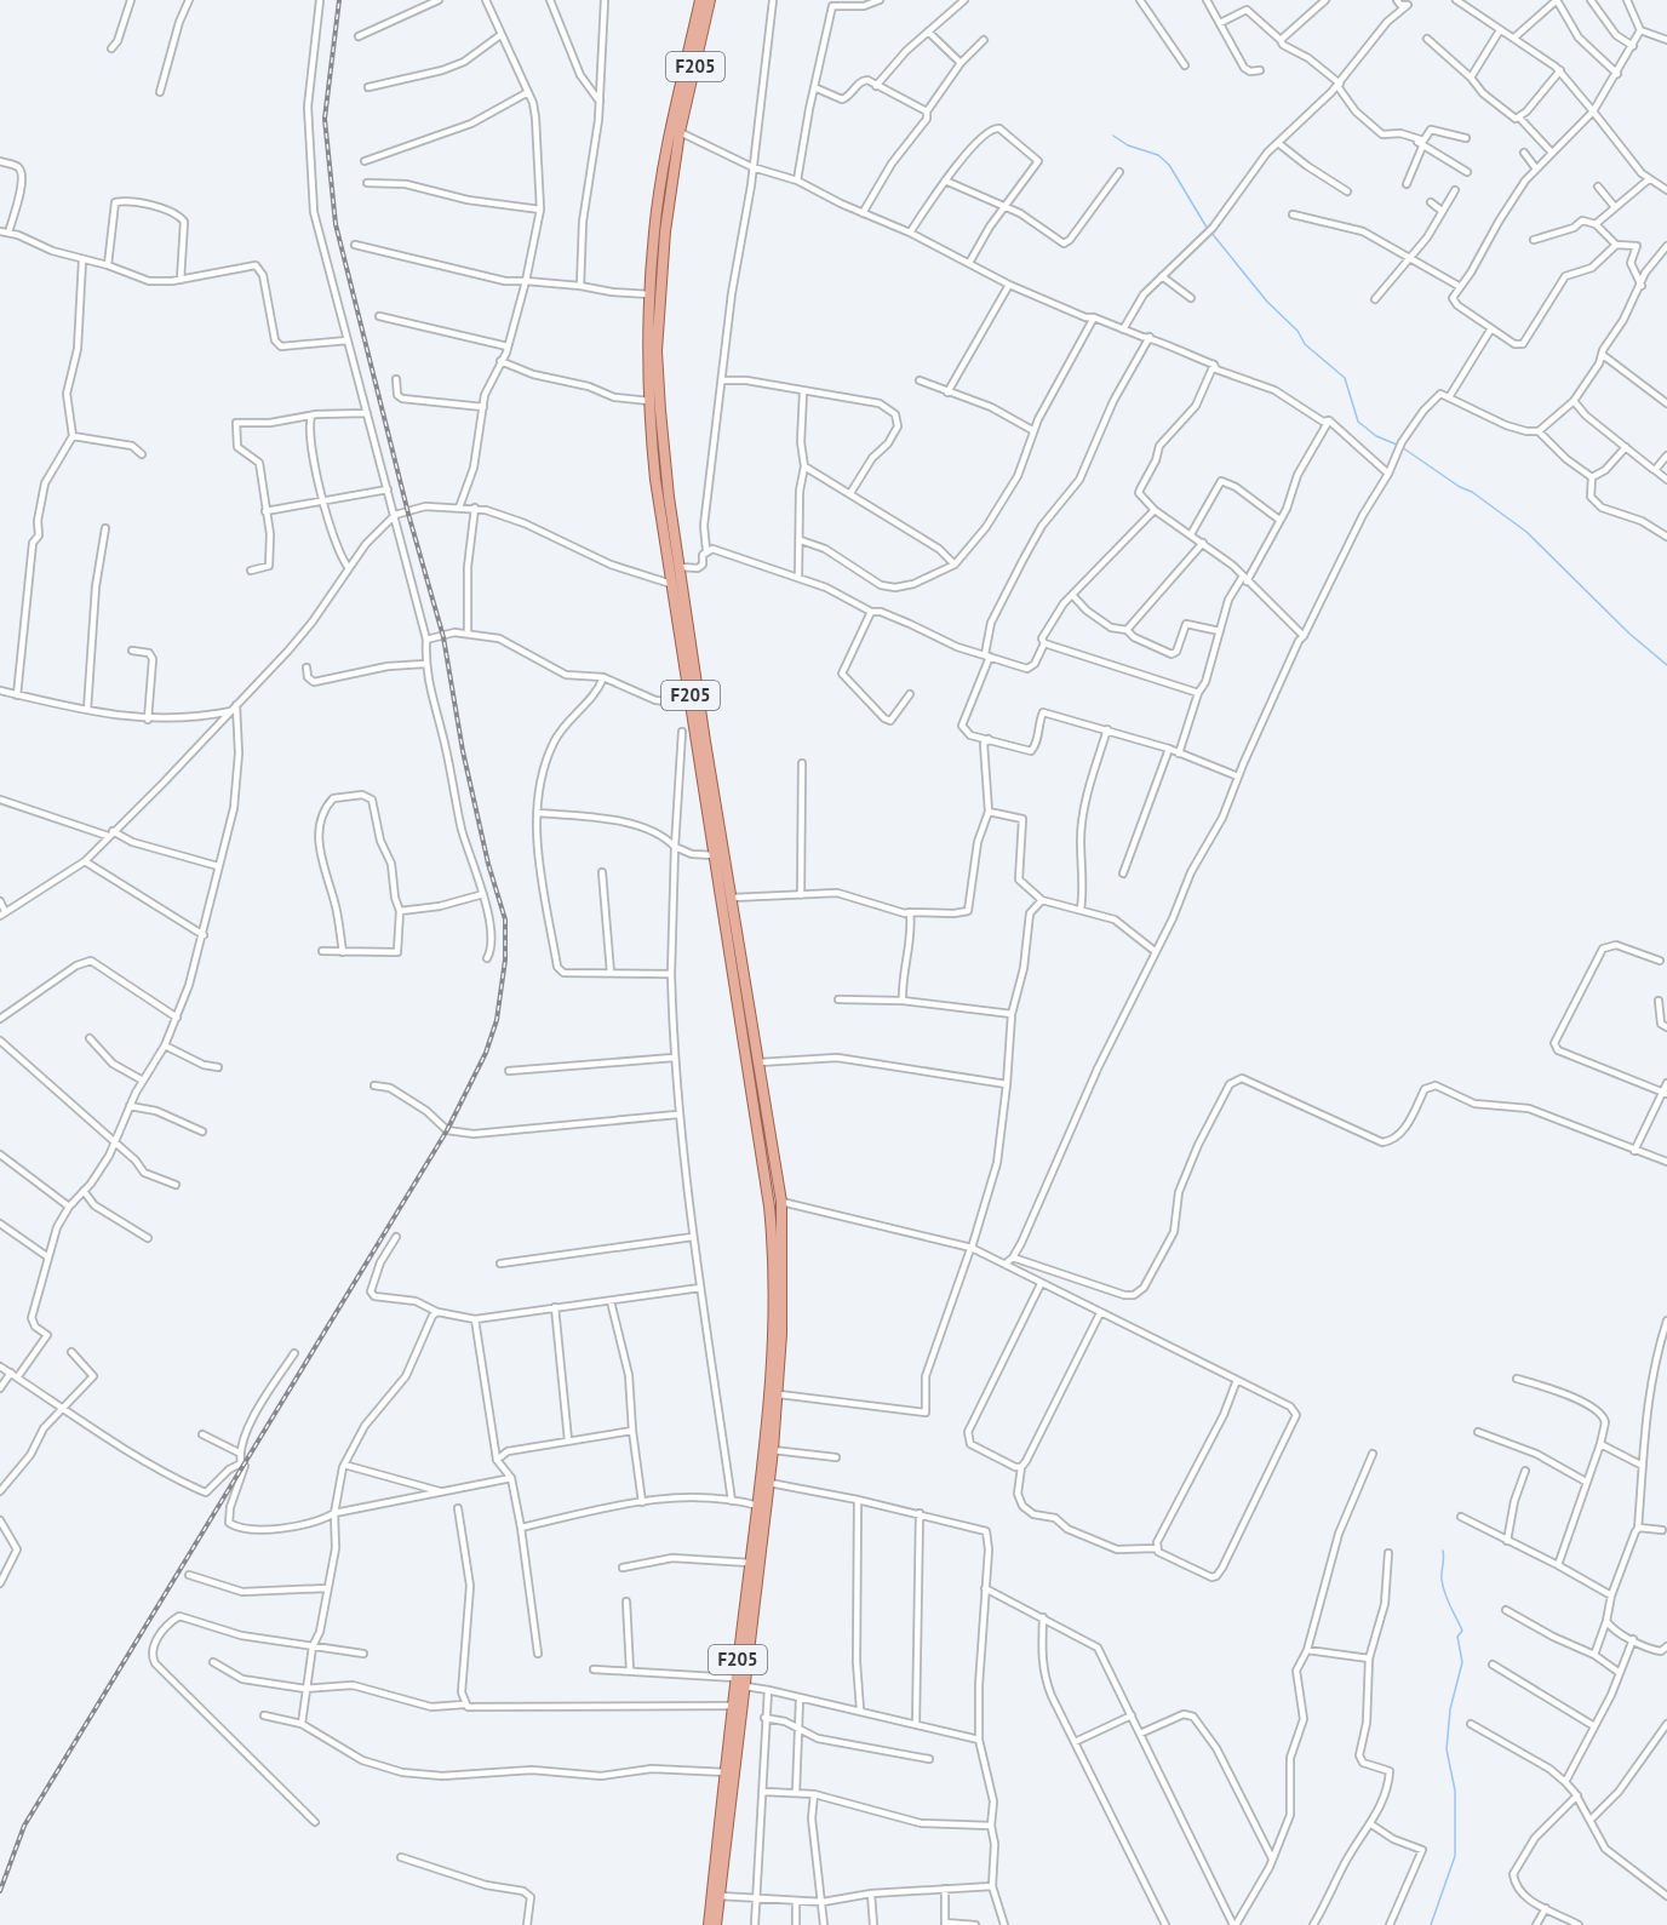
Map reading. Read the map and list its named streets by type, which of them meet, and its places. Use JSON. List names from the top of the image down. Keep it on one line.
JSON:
{"streets":{"main road":["F205"]}}
